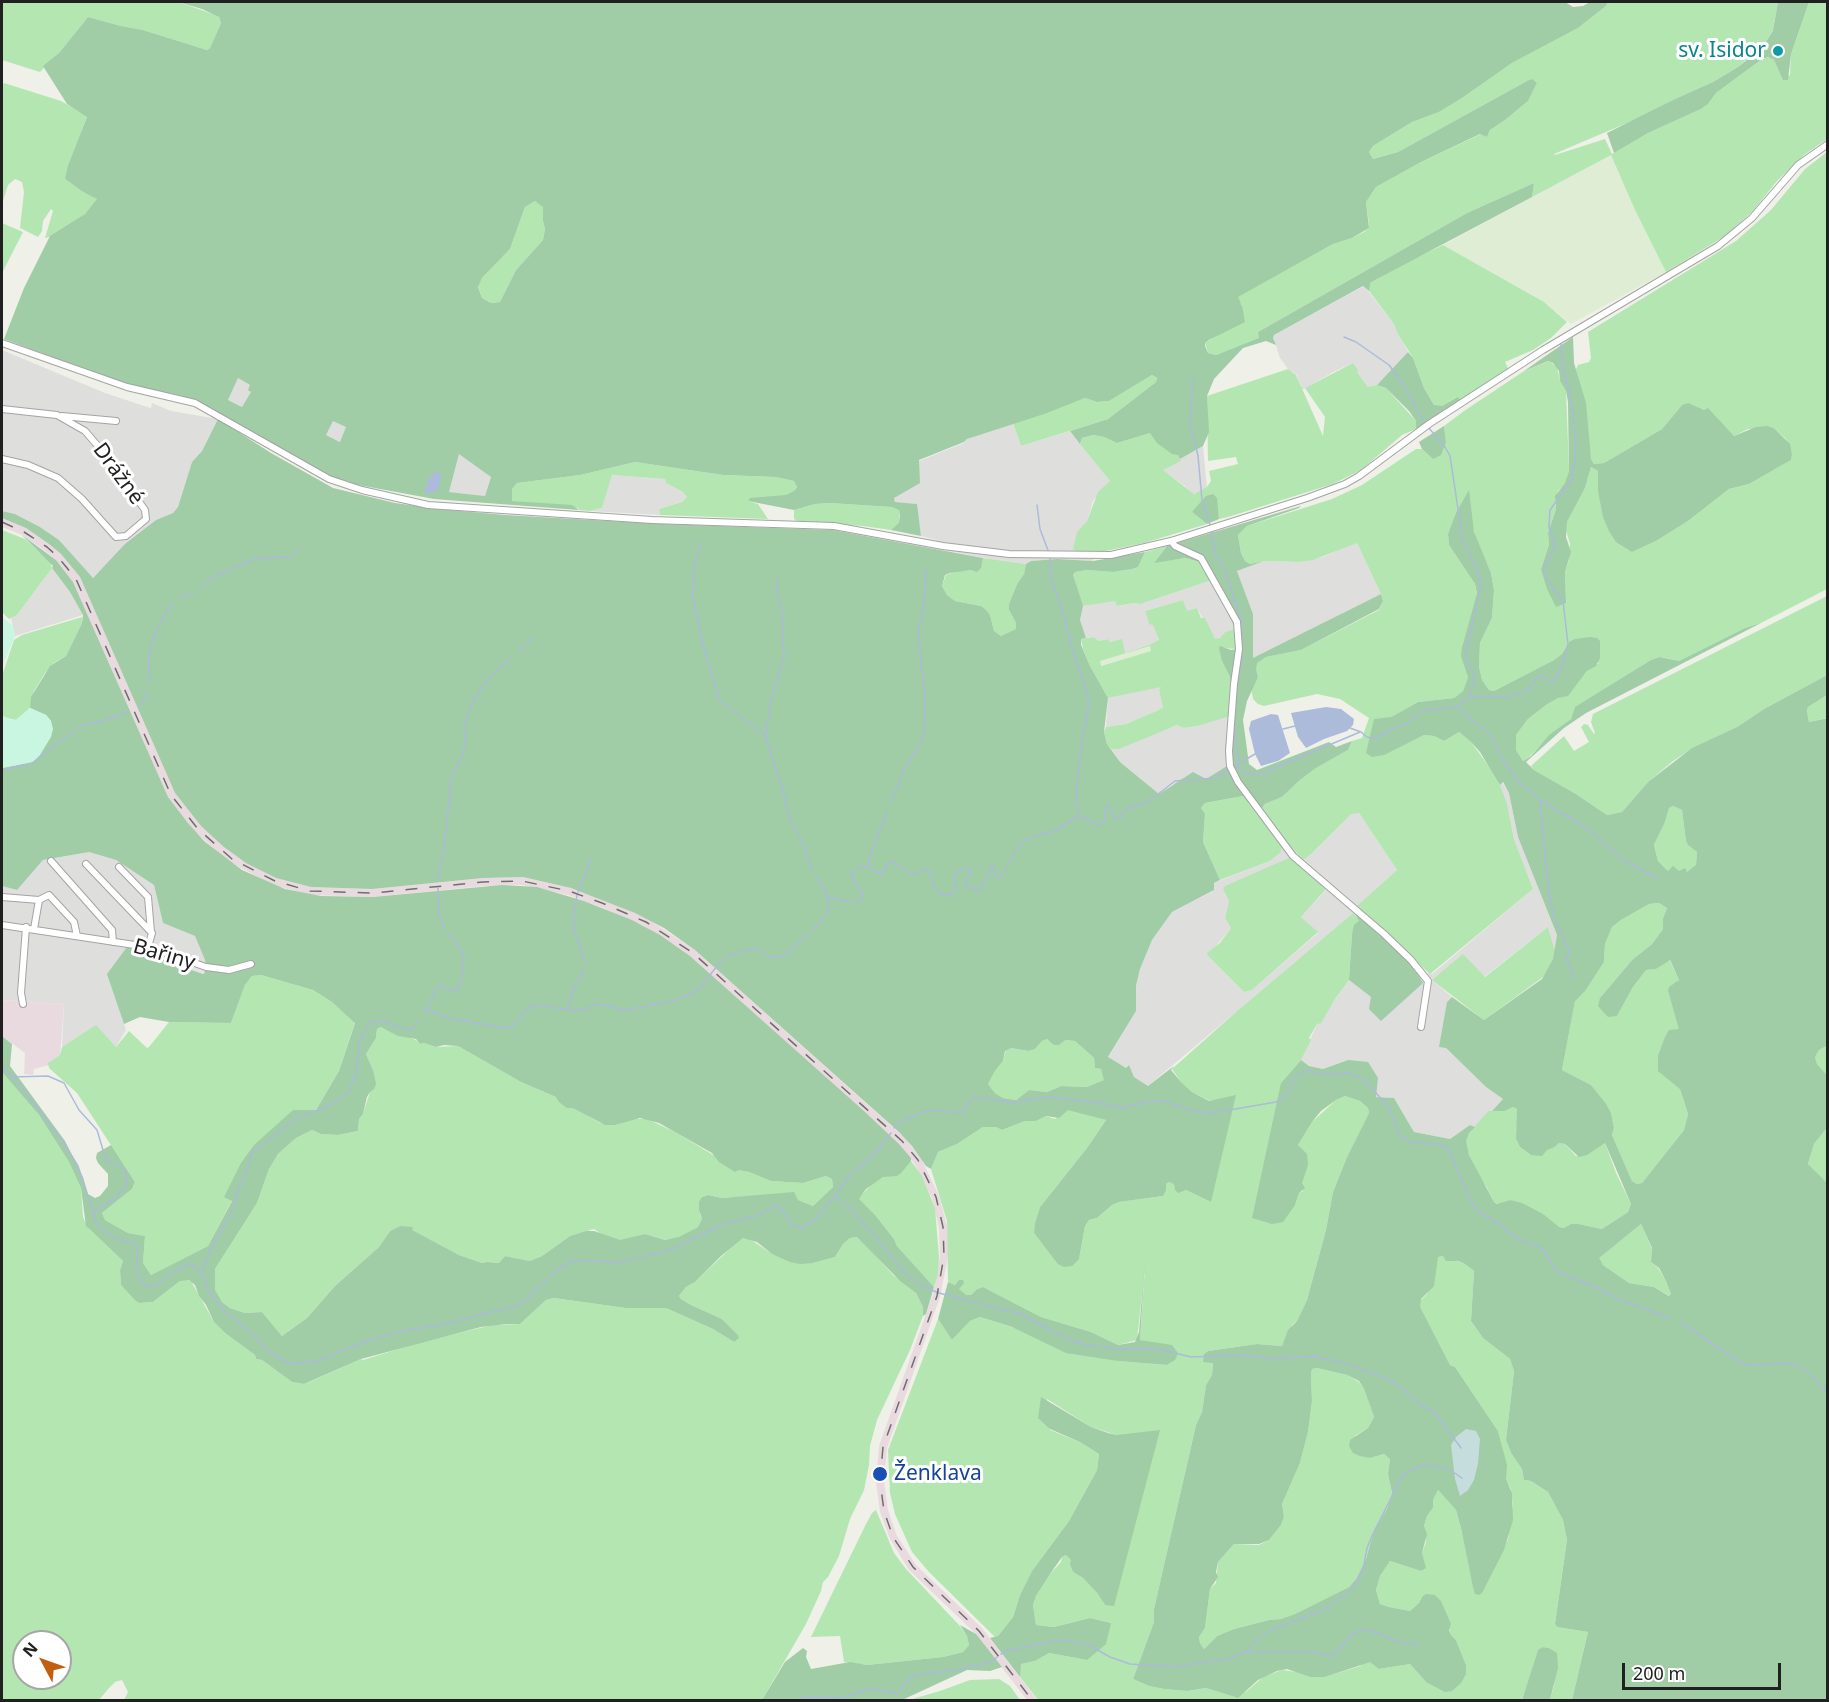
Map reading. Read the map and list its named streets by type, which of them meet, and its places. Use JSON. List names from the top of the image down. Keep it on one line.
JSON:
{"streets":{"street":["Drážné","Bařiny"]},"places":["sv. Isidor","Ženklava"],"scale_bar":"200 m","north":"top left"}
